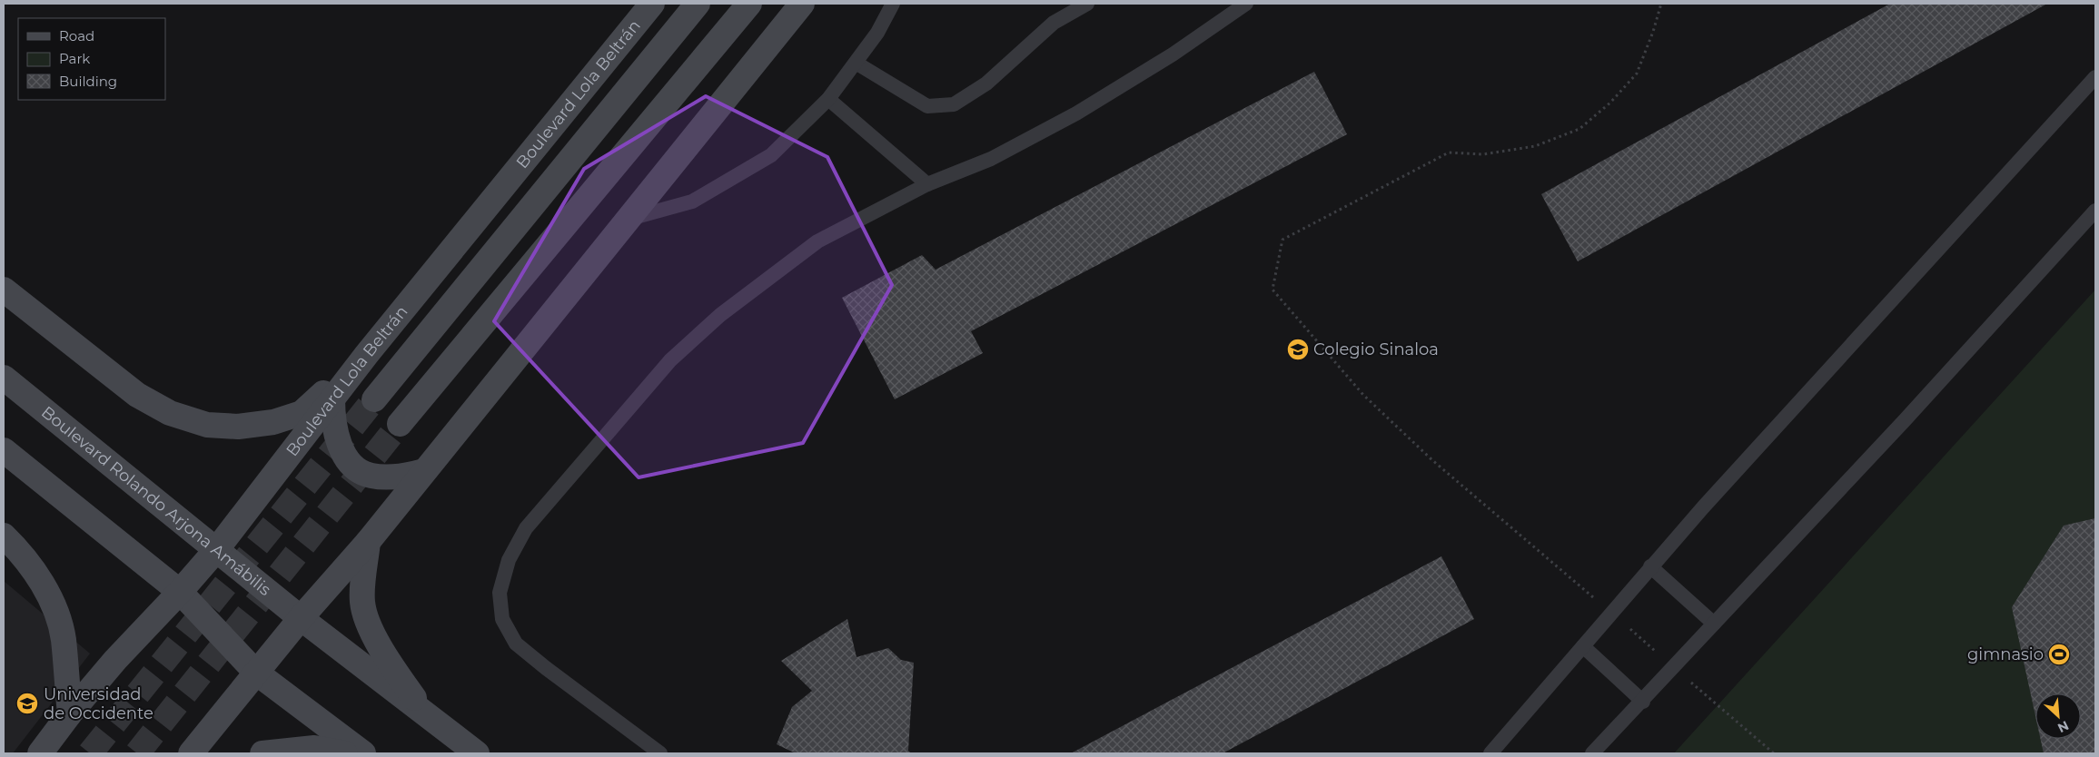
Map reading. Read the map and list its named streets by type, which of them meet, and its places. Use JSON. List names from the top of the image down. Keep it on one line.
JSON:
{"streets":{"main road":["Boulevard Lola Beltrán","Boulevard Rolando Arjona Amábilis"]},"crossings":[["Boulevard Lola Beltrán","Boulevard Rolando Arjona Amábilis"]],"places":{"school or university":["Colegio Sinaloa","Universidad de Occidente"],"sports":["gimnasio"]},"legend":["Road","Park","Building"],"north":"bottom right"}
